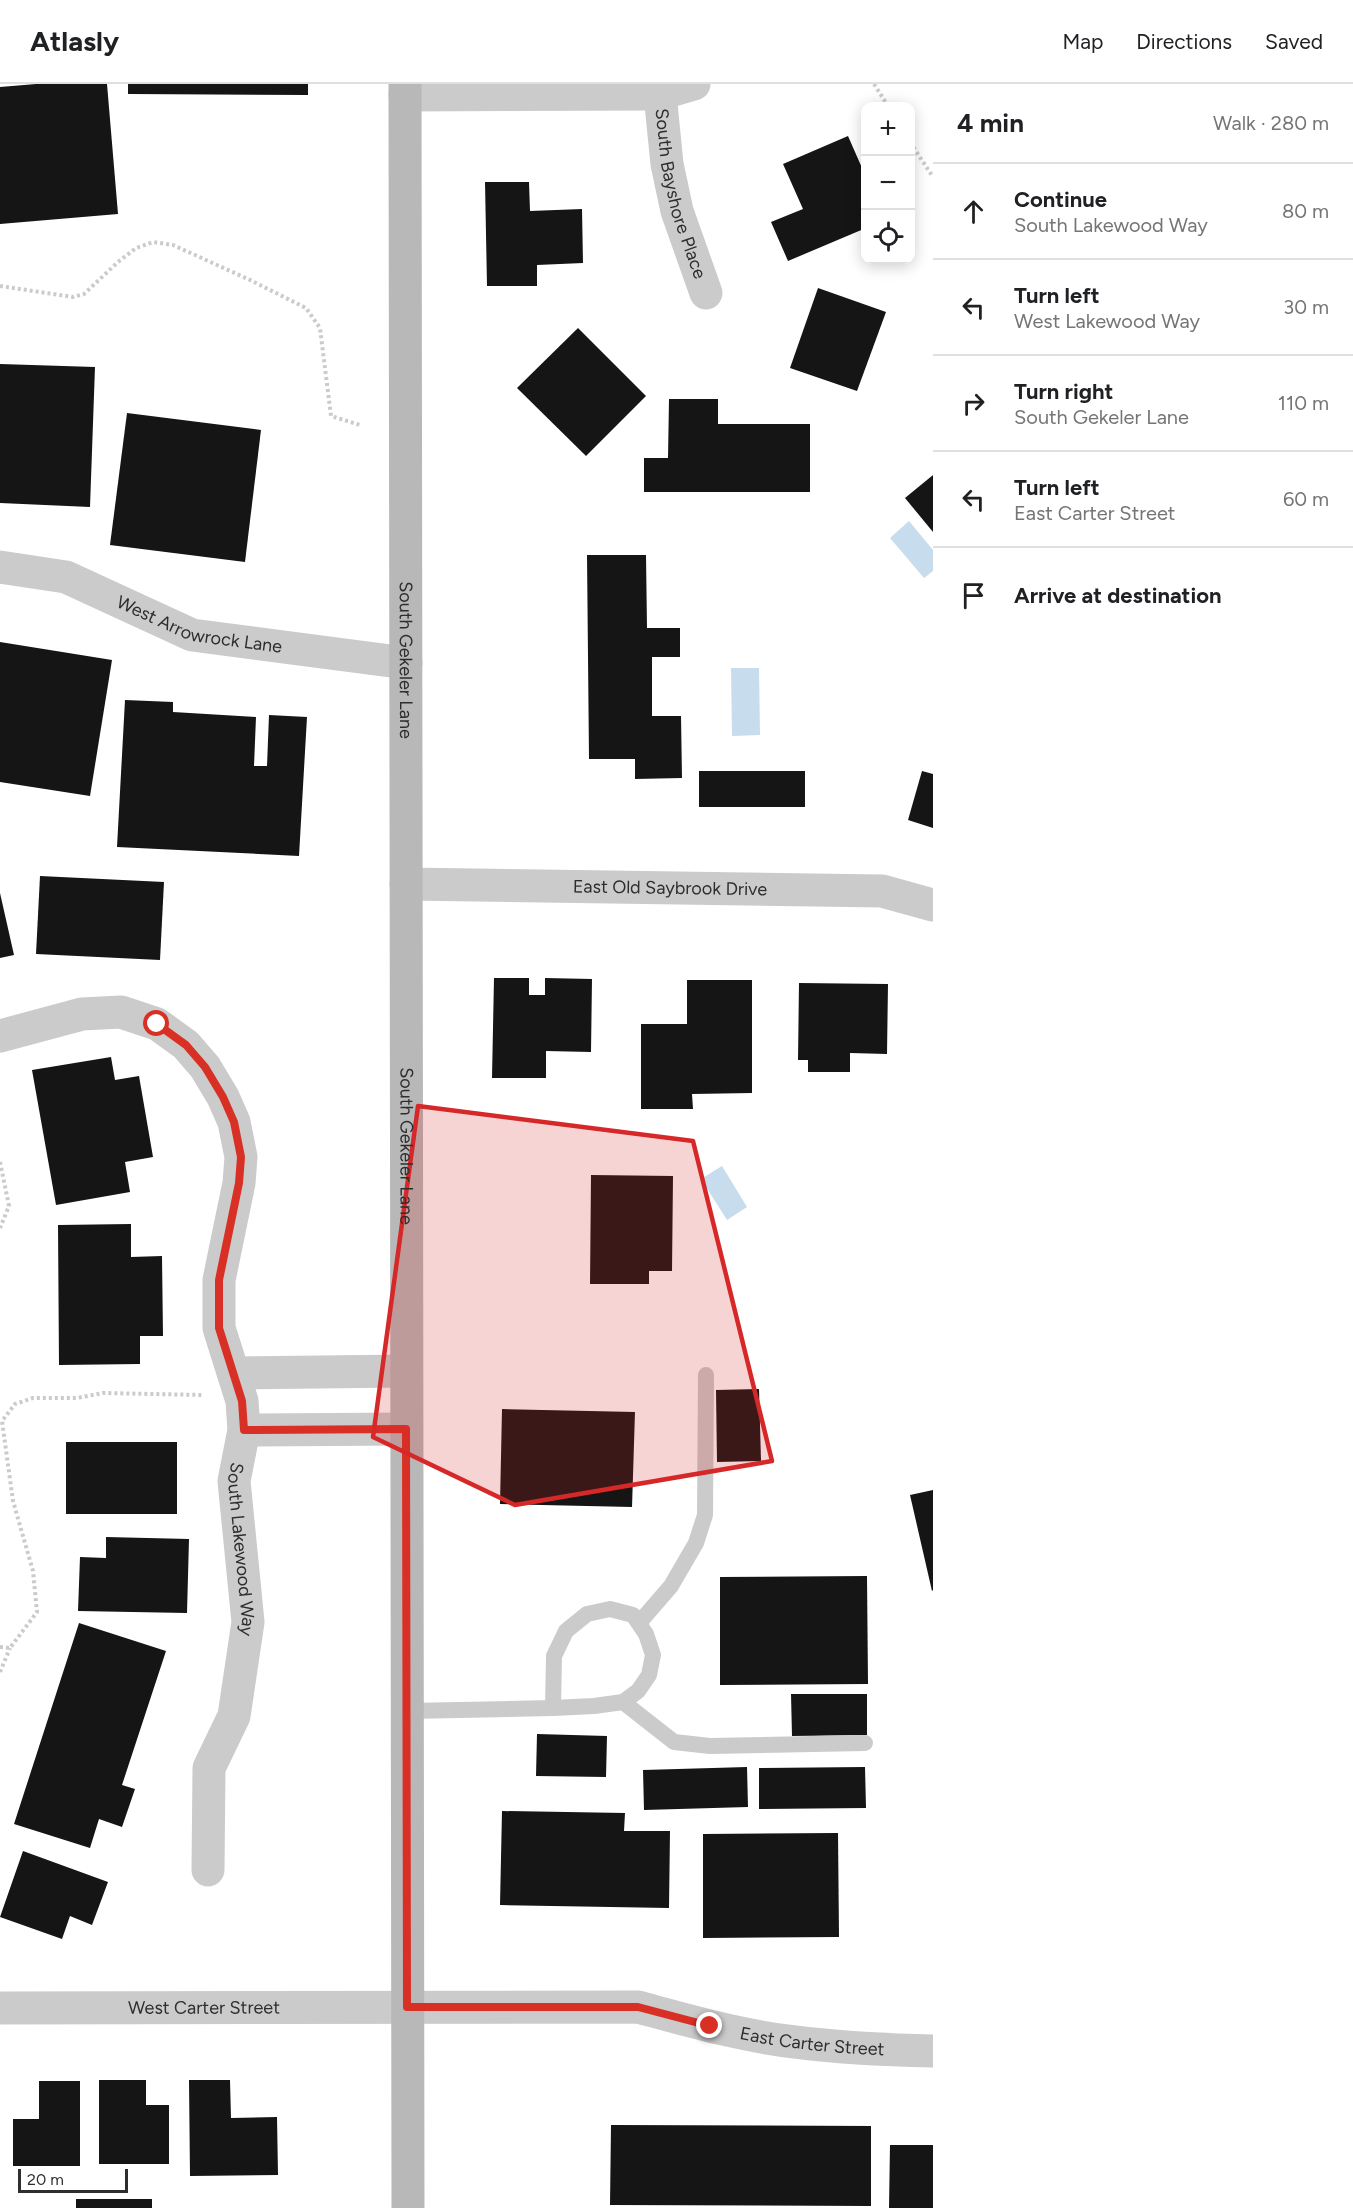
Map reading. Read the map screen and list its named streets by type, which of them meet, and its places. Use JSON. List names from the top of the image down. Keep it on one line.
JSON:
{"streets":{"street":["South Bayshore Place","West Arrowrock Lane","South Gekeler Lane","East Old Saybrook Drive","South Lakewood Way","West Carter Street","East Carter Street"]},"crossings":[["West Arrowrock Lane","South Gekeler Lane"],["South Gekeler Lane","East Old Saybrook Drive"],["South Gekeler Lane","West Carter Street"],["South Gekeler Lane","East Carter Street"],["West Carter Street","East Carter Street"]],"scale_bar":"20 m","page":{"header":"Atlasly","nav":["Map","Directions","Saved"],"heading":["4 min","Walk · 280 m"],"map_buttons":["+","−"],"list":[["Continue","South Lakewood Way","80 m"],["Turn left","West Lakewood Way","30 m"],["Turn right","South Gekeler Lane","110 m"],["Turn left","East Carter Street","60 m"],"Arrive at destination"],"scale":"20 m"}}
